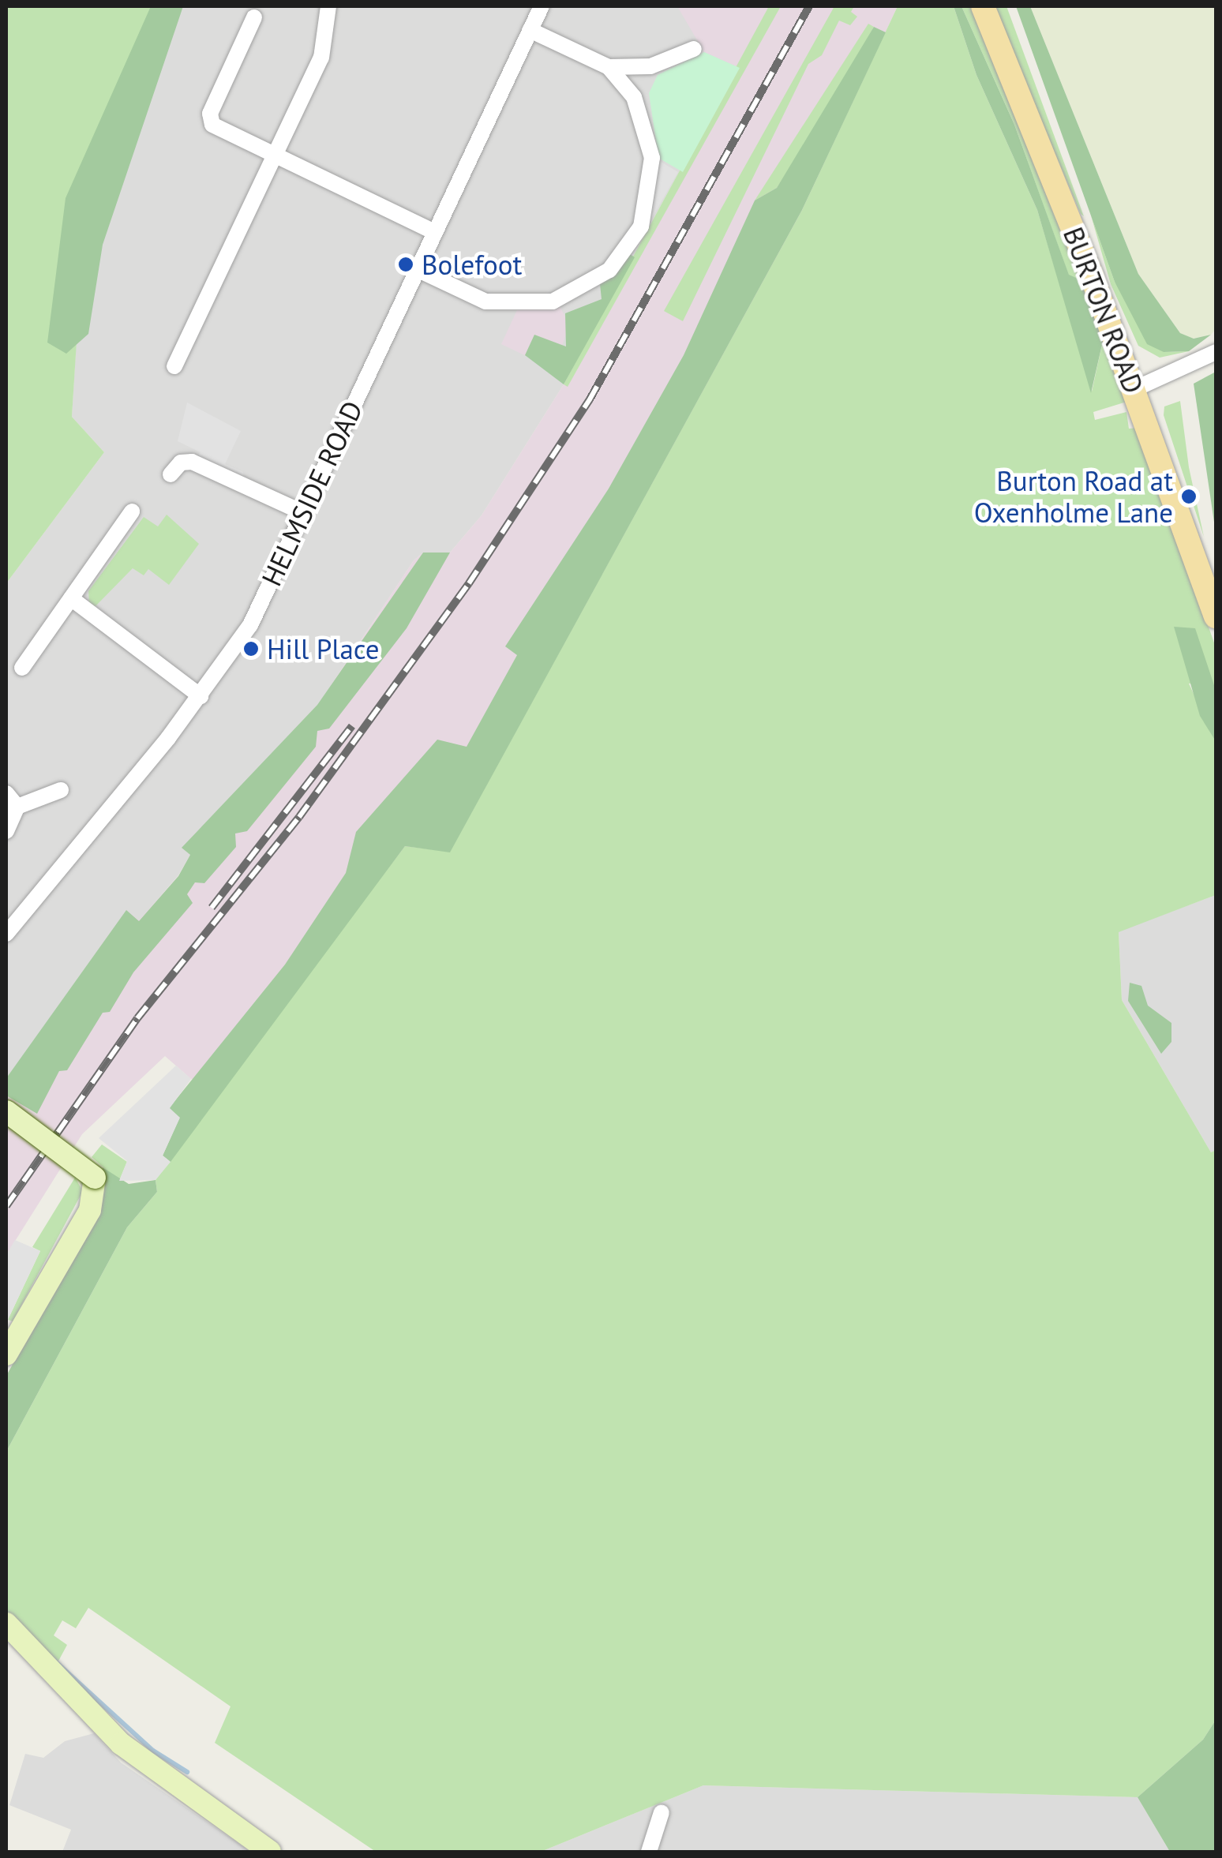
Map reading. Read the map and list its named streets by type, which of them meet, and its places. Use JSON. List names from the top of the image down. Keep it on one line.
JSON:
{"streets":{"main road":["BURTON ROAD"],"street":["HELMSIDE ROAD"]},"places":["Bolefoot","Burton Road at Oxenholme Lane","Hill Place"]}
